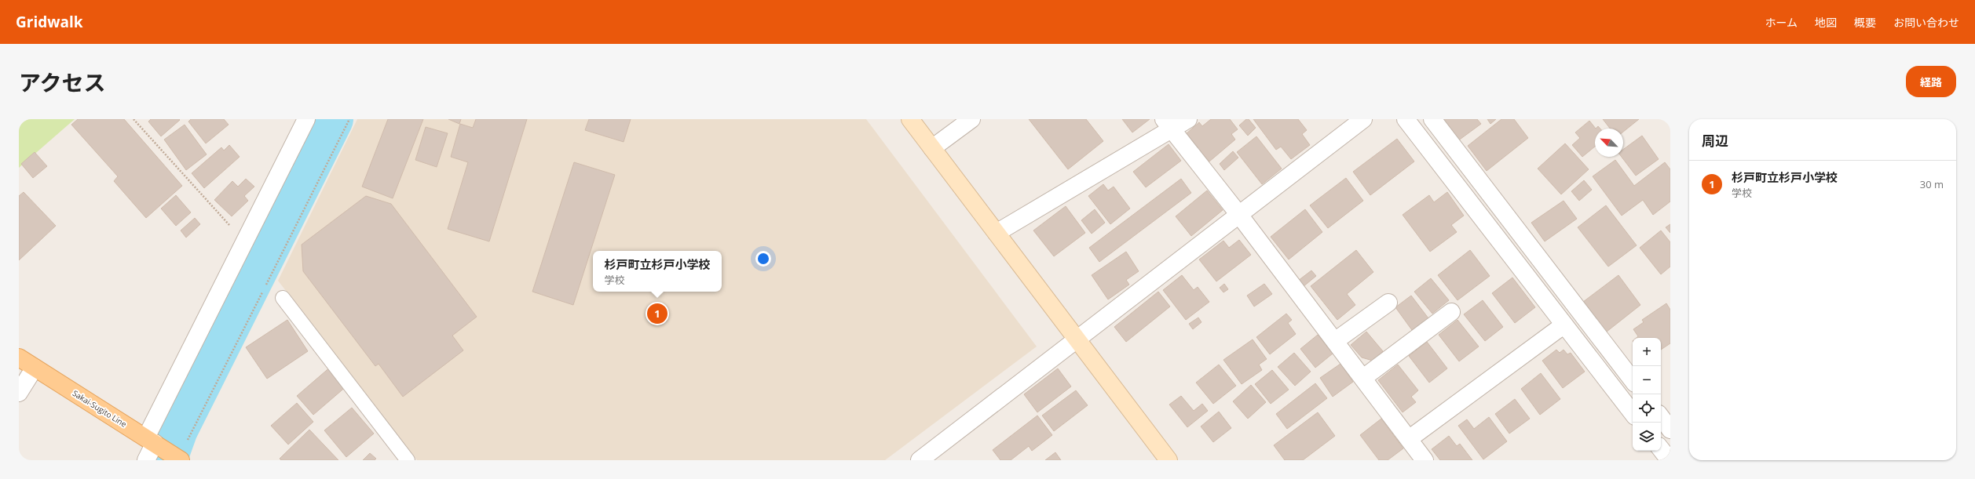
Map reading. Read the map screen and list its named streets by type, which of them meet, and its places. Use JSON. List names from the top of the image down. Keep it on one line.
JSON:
{"streets":{"main road":["Sakai-Sugito Line"]},"north":"top left","page":{"header":"Gridwalk","nav":["ホーム","地図","概要","お問い合わせ"],"title":"アクセス","buttons":"経路","heading":"周辺","list":[{"mark":"1","name":"杉戸町立杉戸小学校","note":"学校","value":"30 m"}],"popup":["杉戸町立杉戸小学校","学校"],"pins":"1","map_buttons":["+","−"]}}
